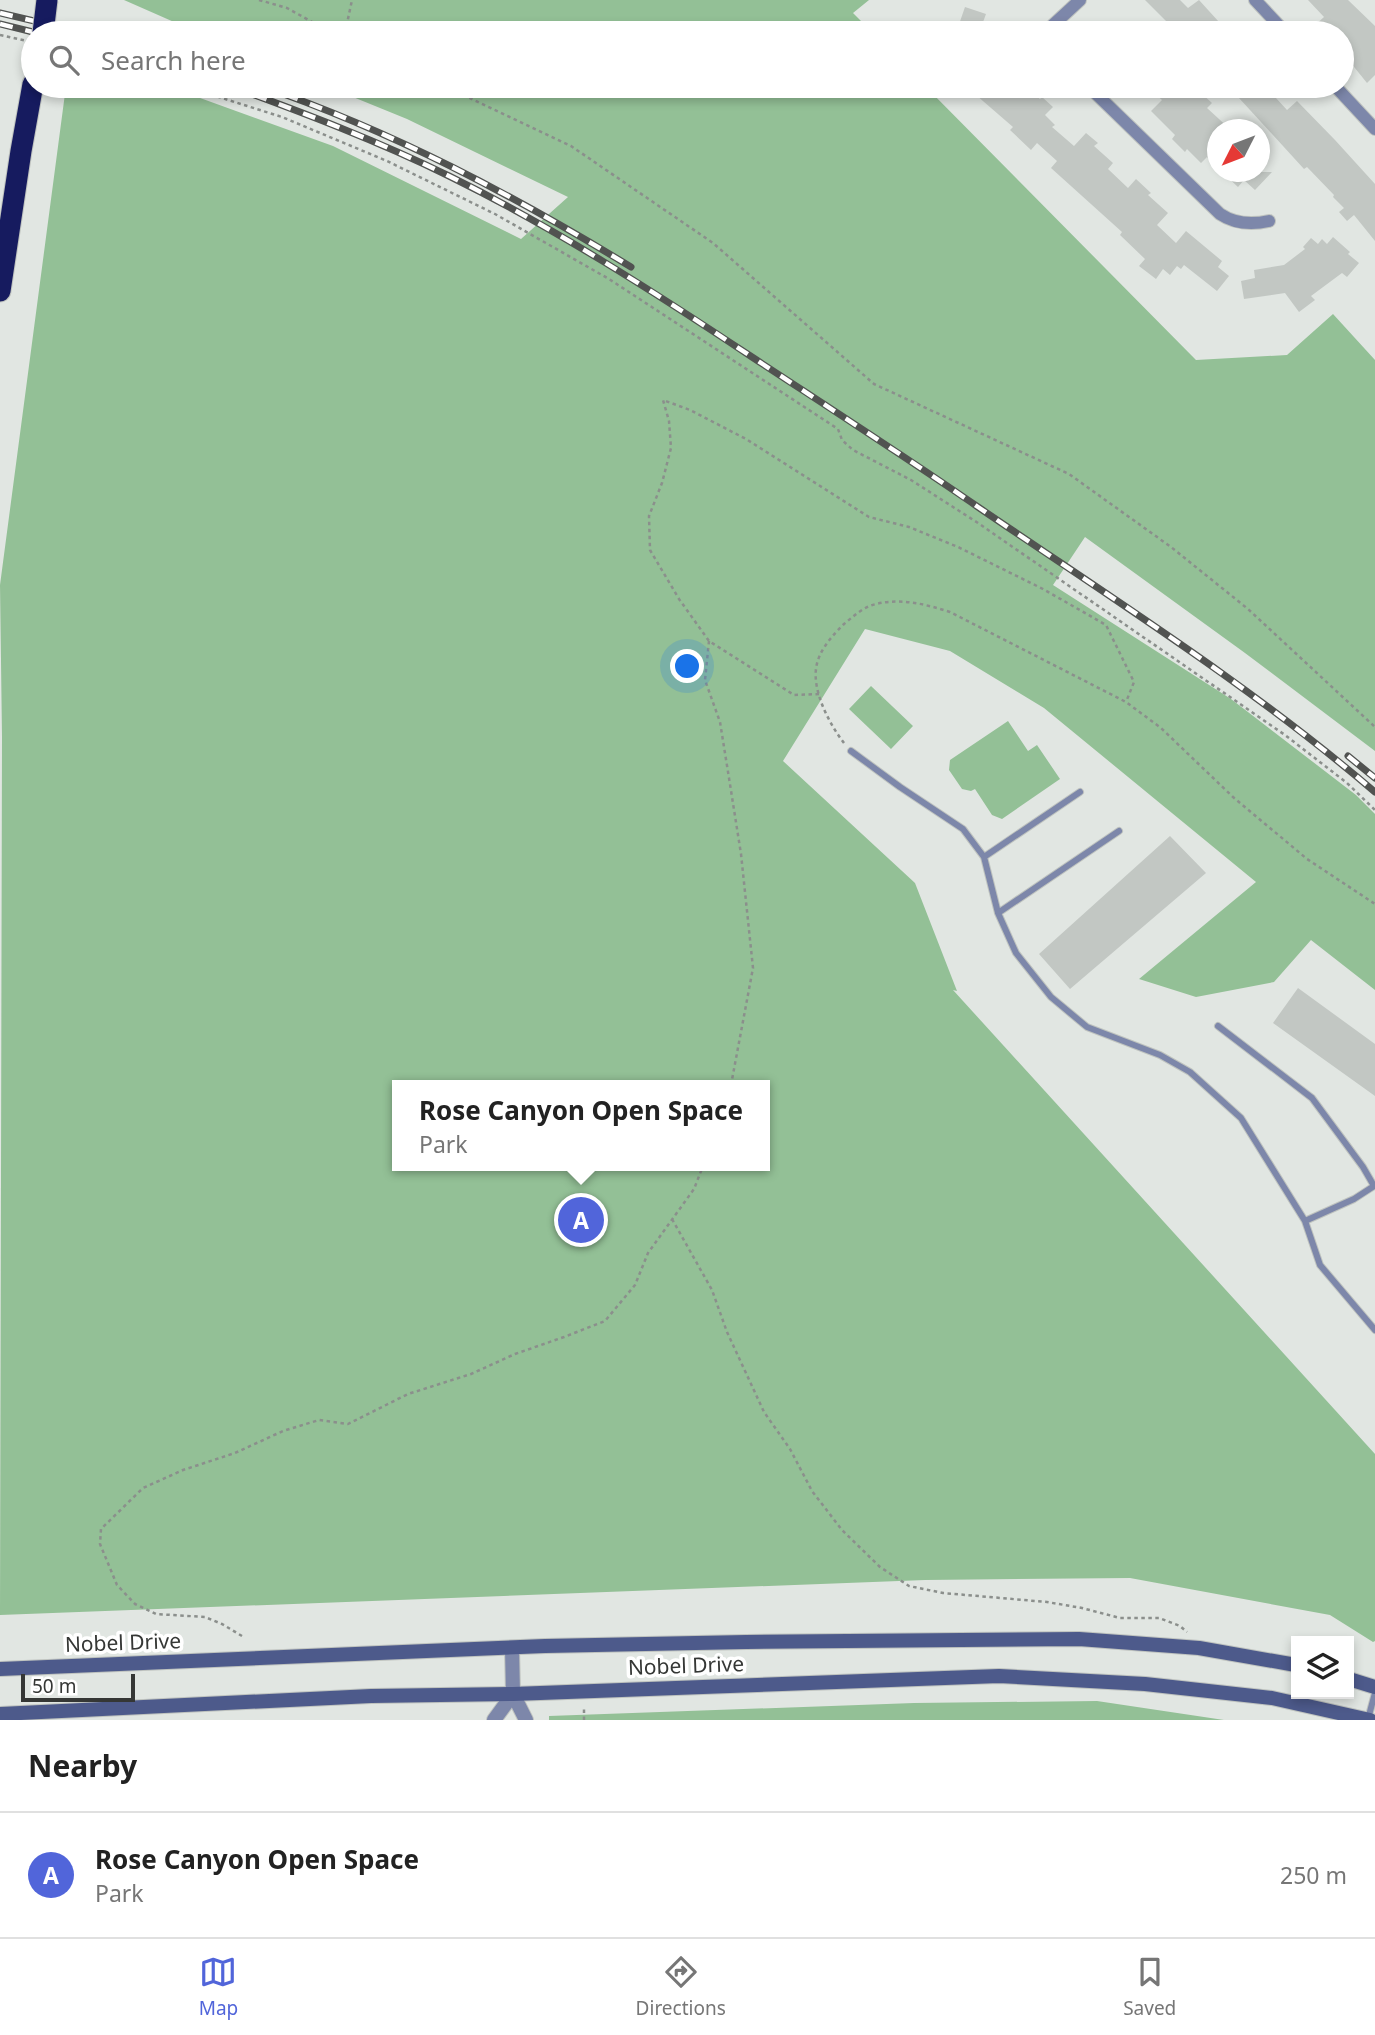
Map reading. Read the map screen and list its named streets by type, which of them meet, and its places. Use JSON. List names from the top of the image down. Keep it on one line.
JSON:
{"streets":{"main road":["Nobel Drive"]},"scale_bar":"50 m","north":"bottom left","page":{"search":"Search here","popup":["Rose Canyon Open Space","Park"],"pins":"A","scale":"50 m","heading":"Nearby","list":[{"mark":"A","name":"Rose Canyon Open Space","note":"Park","value":"250 m"}],"nav":["Map","Directions","Saved"]}}
